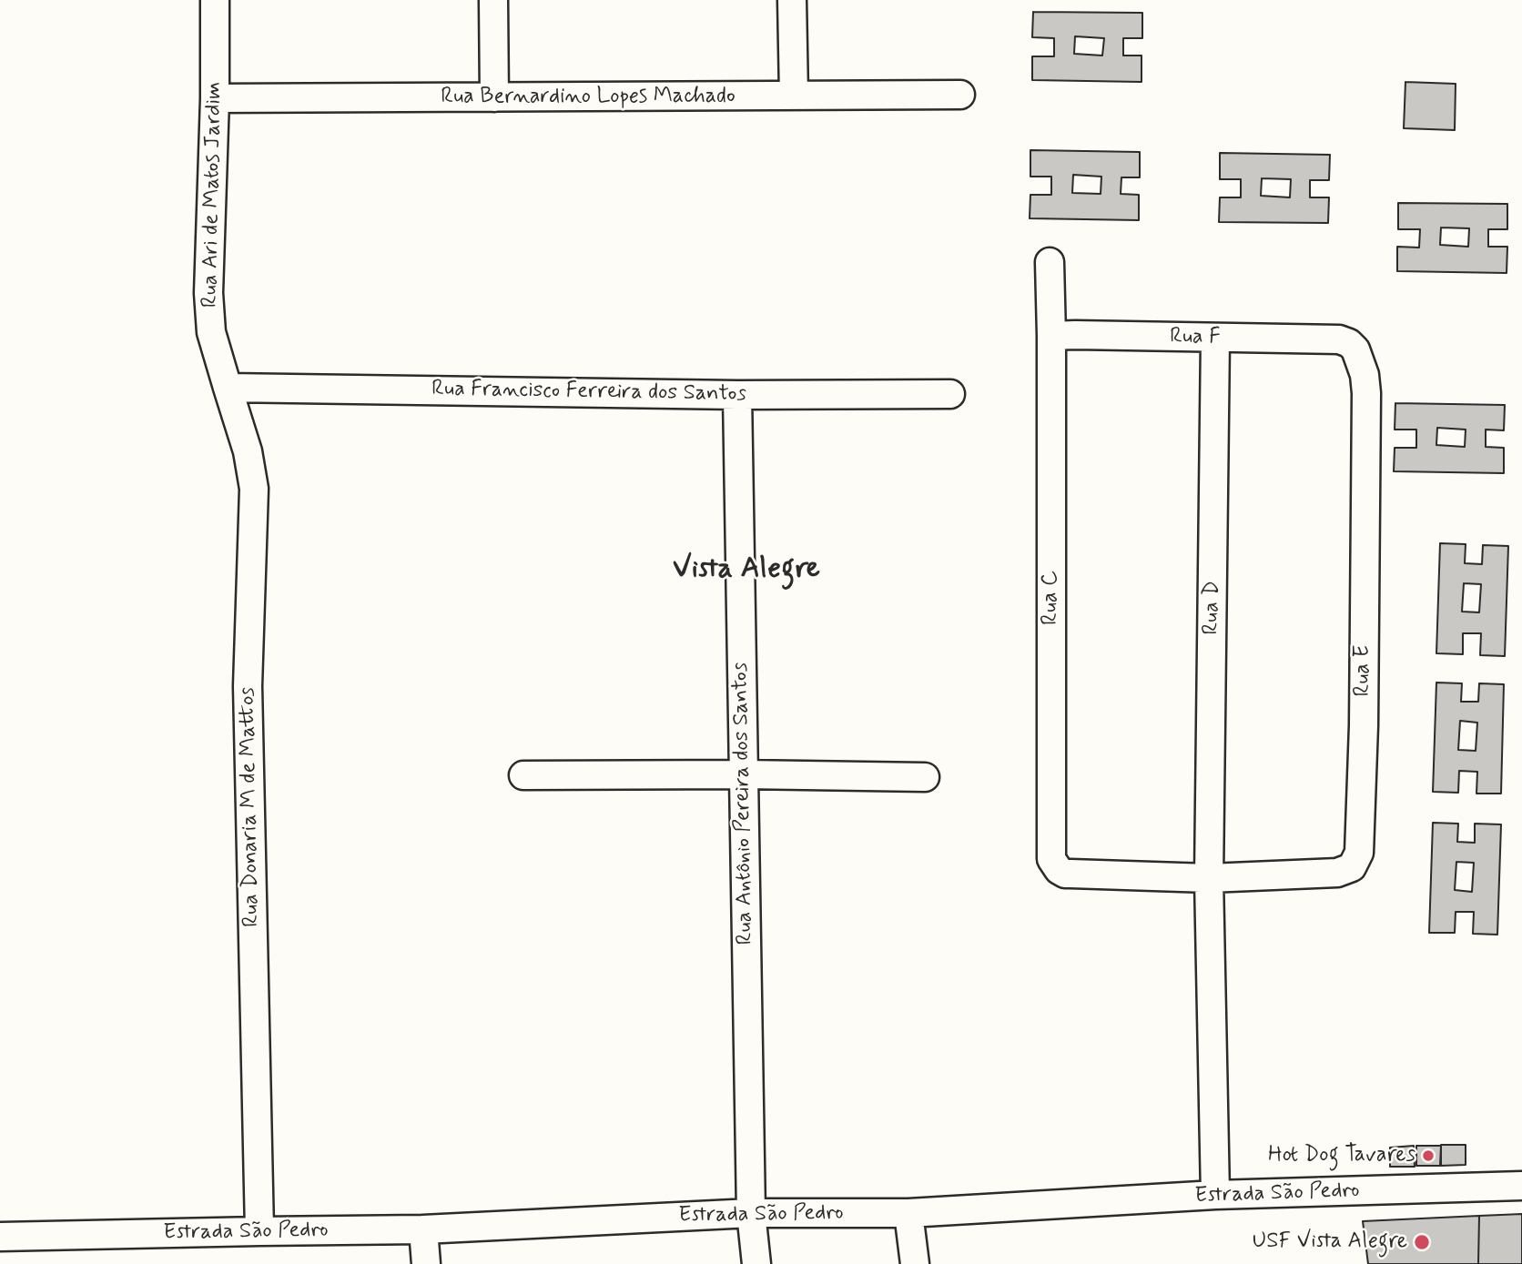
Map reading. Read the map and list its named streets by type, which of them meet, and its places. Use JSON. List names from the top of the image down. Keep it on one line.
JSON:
{"streets":{"street":["Rua Bernardino Lopes Machado","Rua Ari de Matos Jardim","Rua F","Rua Francisco Ferreira dos Santos","Rua C","Rua D","Rua E","Rua Antônio Pereira dos Santos","Rua Donaria M de Mattos","Estrada São Pedro"]},"crossings":[["Rua Bernardino Lopes Machado","Rua Ari de Matos Jardim"],["Rua Ari de Matos Jardim","Rua Francisco Ferreira dos Santos"],["Rua Ari de Matos Jardim","Rua Donaria M de Mattos"],["Rua F","Rua C"],["Rua F","Rua D"],["Rua F","Rua E"],["Rua Francisco Ferreira dos Santos","Rua Antônio Pereira dos Santos"],["Rua Francisco Ferreira dos Santos","Rua Donaria M de Mattos"],["Rua C","Rua E"],["Rua D","Rua E"],["Rua Antônio Pereira dos Santos","Estrada São Pedro"],["Rua Donaria M de Mattos","Estrada São Pedro"]],"districts":["Vista Alegre"],"places":["Hot Dog Tavares","USF Vista Alegre"]}
